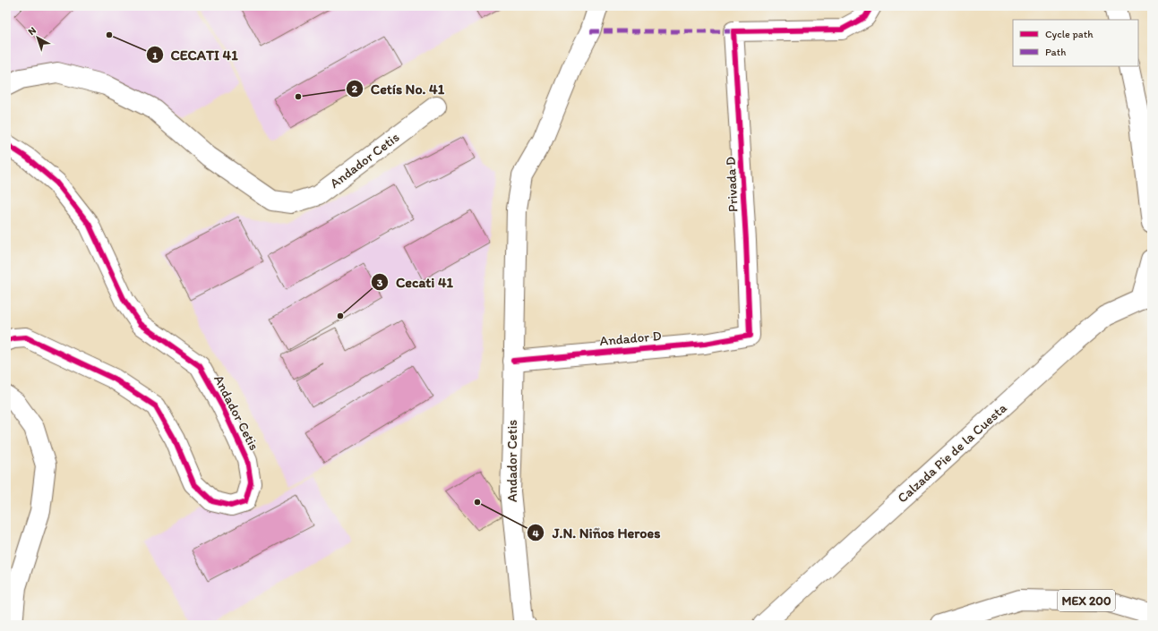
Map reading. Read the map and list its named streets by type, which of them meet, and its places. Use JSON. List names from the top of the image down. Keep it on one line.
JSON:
{"streets":{"street":["Andador Cetis","Privada D","Andador D","Calzada Pie de la Cuesta","MEX 200"]},"crossings":[["Andador Cetis","Andador D"],["Privada D","Andador D"]],"places":["CECATI 41","Cetís No. 41","Cecati 41","J.N. Niños Heroes"],"legend":["Cycle path","Path"],"north":"top left"}
